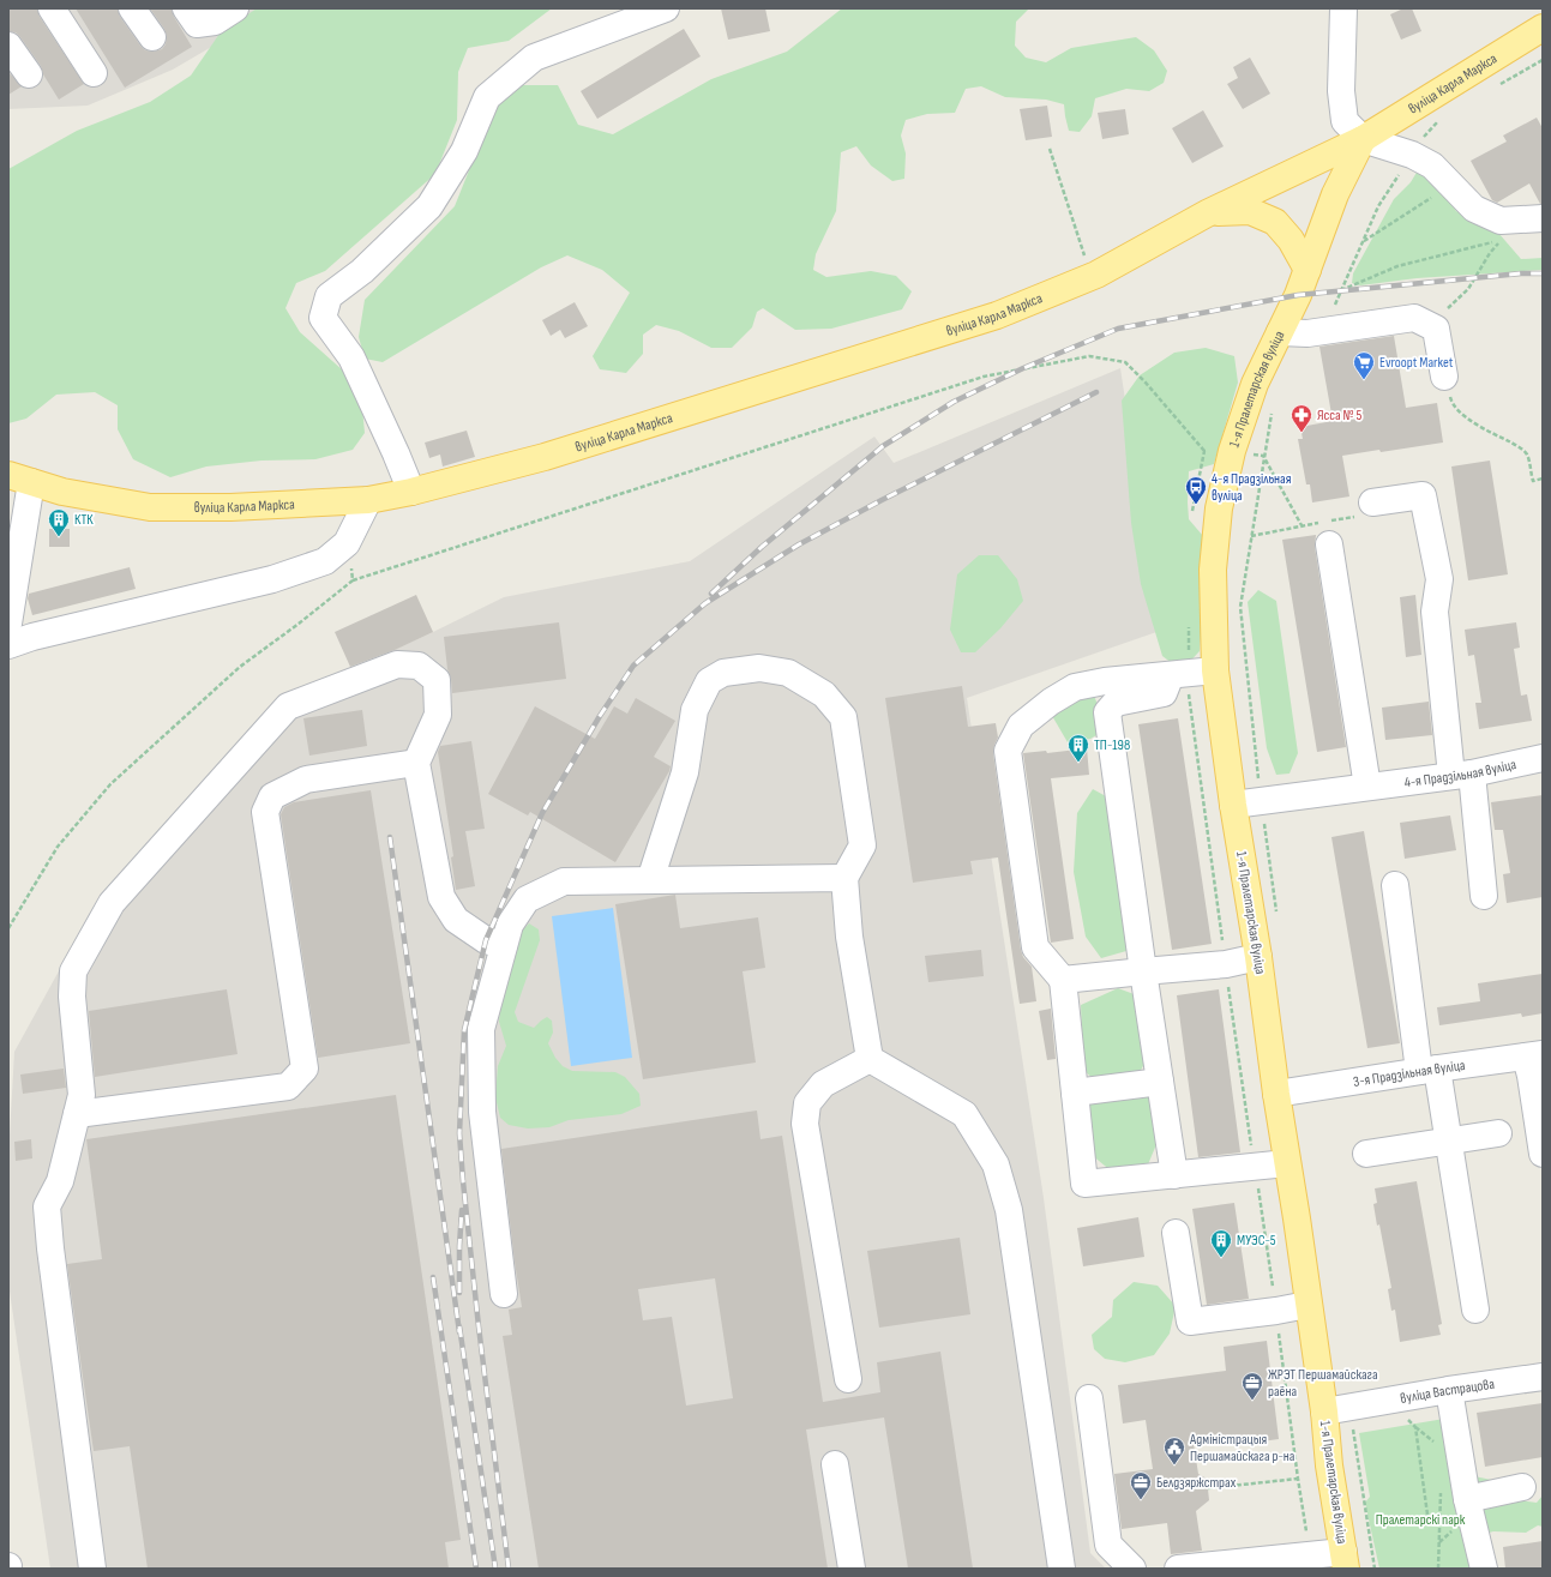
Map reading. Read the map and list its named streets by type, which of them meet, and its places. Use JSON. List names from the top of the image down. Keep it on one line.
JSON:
{"streets":{"main road":["вуліца Карла Маркса","1-я Пралетарская вуліца"],"street":["4-я Прадзільная вуліца","3-я Прадзільная вуліца","вуліца Вастрацова"]},"crossings":[["вуліца Карла Маркса","1-я Пралетарская вуліца"],["1-я Пралетарская вуліца","4-я Прадзільная вуліца"],["1-я Пралетарская вуліца","3-я Прадзільная вуліца"],["1-я Пралетарская вуліца","вуліца Вастрацова"]],"parks":["Пралетарскі парк"],"places":{"supermarket":["Evroopt Market"],"pharmacy":["Ясса № 5"],"bus stop":["4-я Прадзільная вуліца"],"building":["КТК","ТП-198","МУЭС-5"],"office":["ЖРЭТ Першамайскага раёна","Белдзяржстрах"],"public building":["Адміністрацыя Першамайскага р-на"]}}
